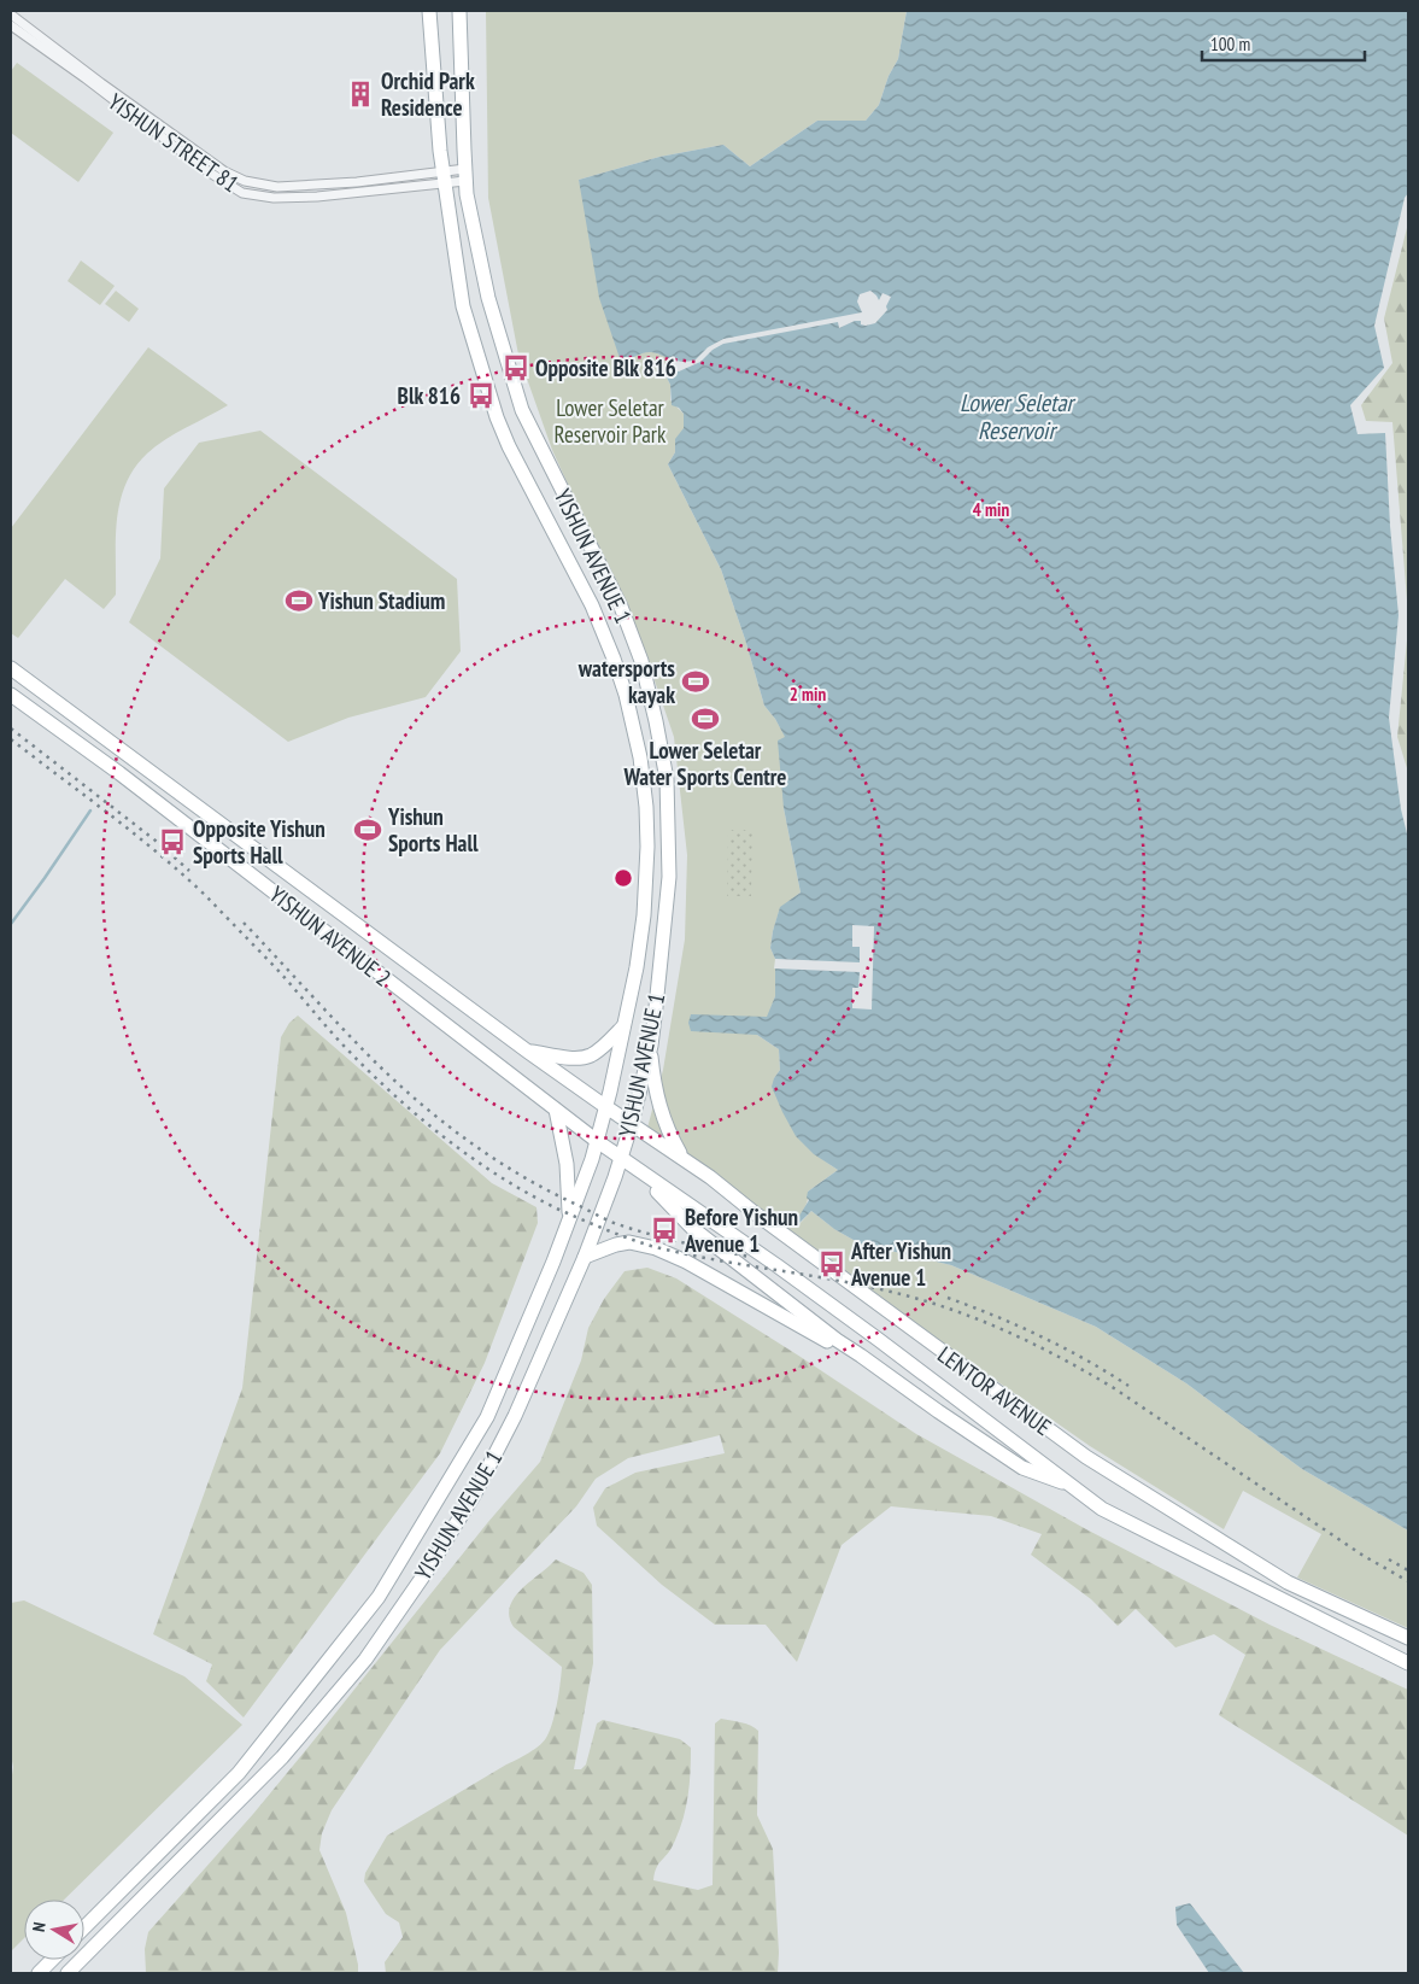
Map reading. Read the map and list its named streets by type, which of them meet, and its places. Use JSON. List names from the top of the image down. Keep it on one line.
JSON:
{"streets":{"main road":["YISHUN AVENUE 1","YISHUN AVENUE 2","LENTOR AVENUE"],"street":["YISHUN STREET 81"]},"crossings":[["YISHUN STREET 81","YISHUN AVENUE 1"],["YISHUN AVENUE 1","YISHUN AVENUE 2"],["YISHUN AVENUE 1","LENTOR AVENUE"],["YISHUN AVENUE 2","LENTOR AVENUE"]],"water":["Lower Seletar Reservoir"],"parks":["Lower Seletar Reservoir Park"],"places":{"building":["Orchid Park Residence"],"bus stop":["Opposite Blk 816","Blk 816","Opposite Yishun Sports Hall","Before Yishun Avenue 1","After Yishun Avenue 1"],"sports":["Yishun Stadium","watersports kayak","Lower Seletar Water Sports Centre","Yishun Sports Hall"]},"scale_bar":"100 m","north":"left","rings":["4 min","2 min"]}
